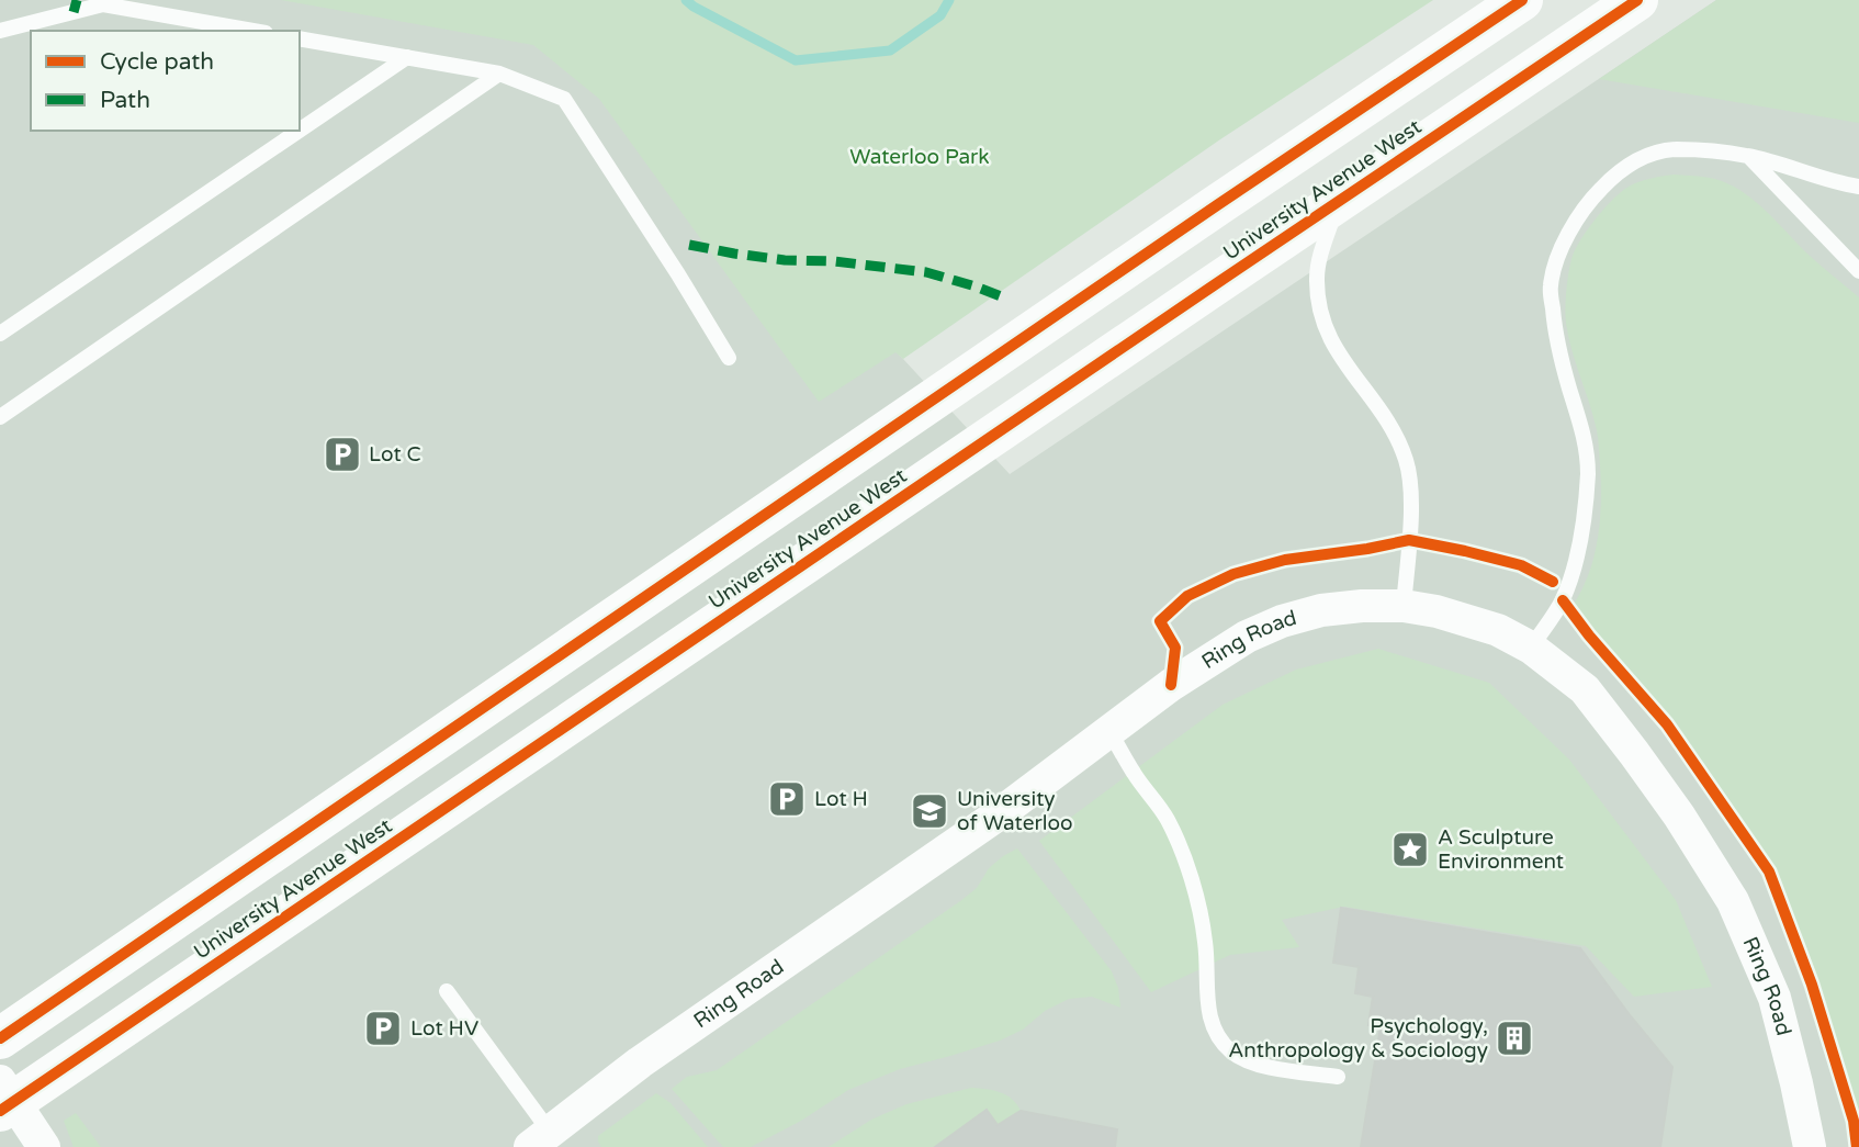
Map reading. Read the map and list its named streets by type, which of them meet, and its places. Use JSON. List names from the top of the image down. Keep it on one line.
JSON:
{"streets":{"main road":["University Avenue West"],"street":["Ring Road"]},"parks":["Waterloo Park"],"places":{"parking":["Lot C","Lot H","Lot HV"],"school or university":["University of Waterloo"],"place":["A Sculpture Environment"],"building":["Psychology, Anthropology & Sociology"]},"legend":["Cycle path","Path"]}
